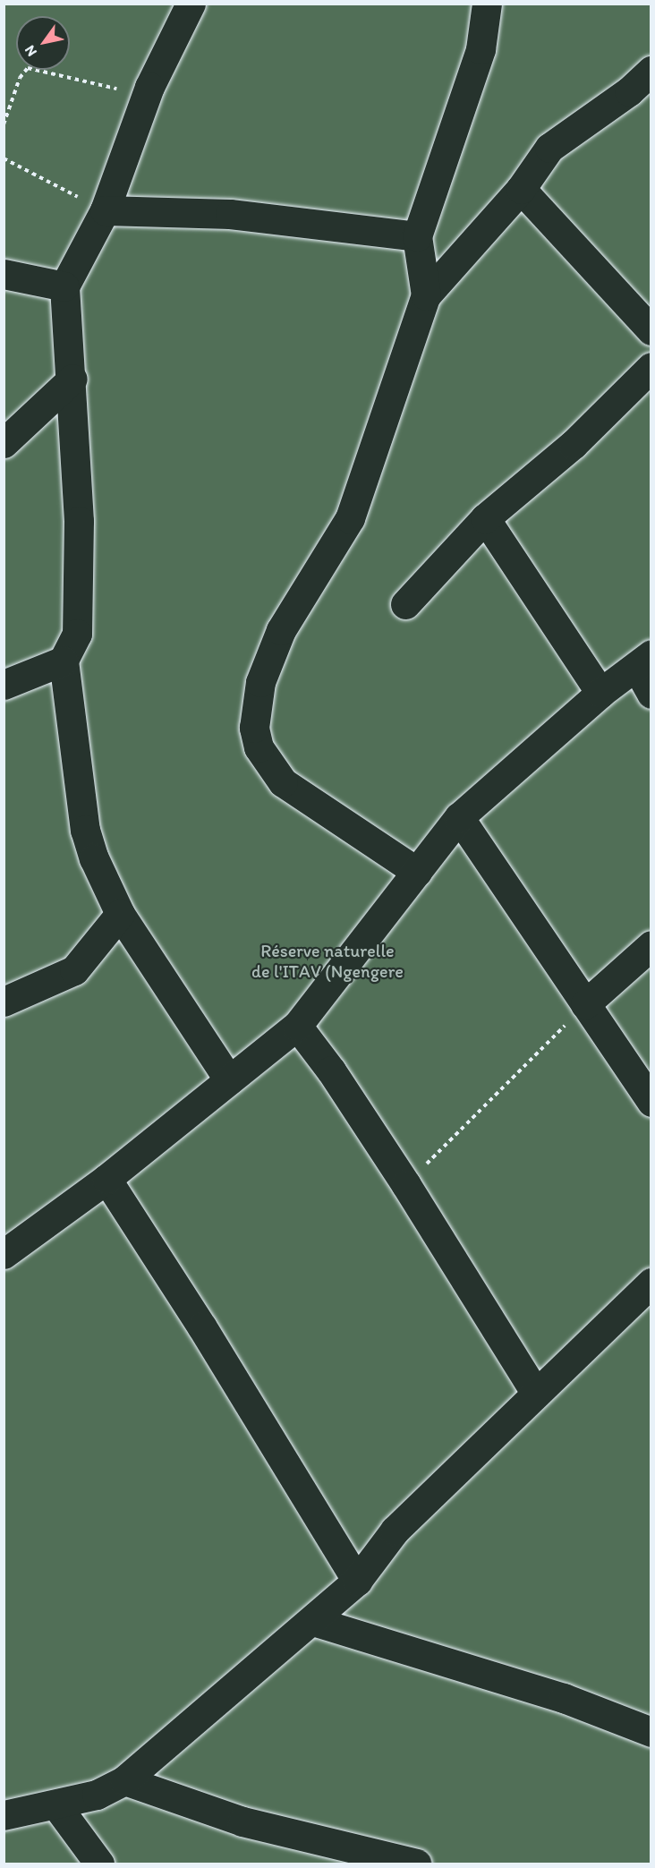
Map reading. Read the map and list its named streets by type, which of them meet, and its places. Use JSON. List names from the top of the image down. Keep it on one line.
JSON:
{"parks":["Réserve naturelle de l'ITAV (Ngengere"],"north":"bottom left"}
